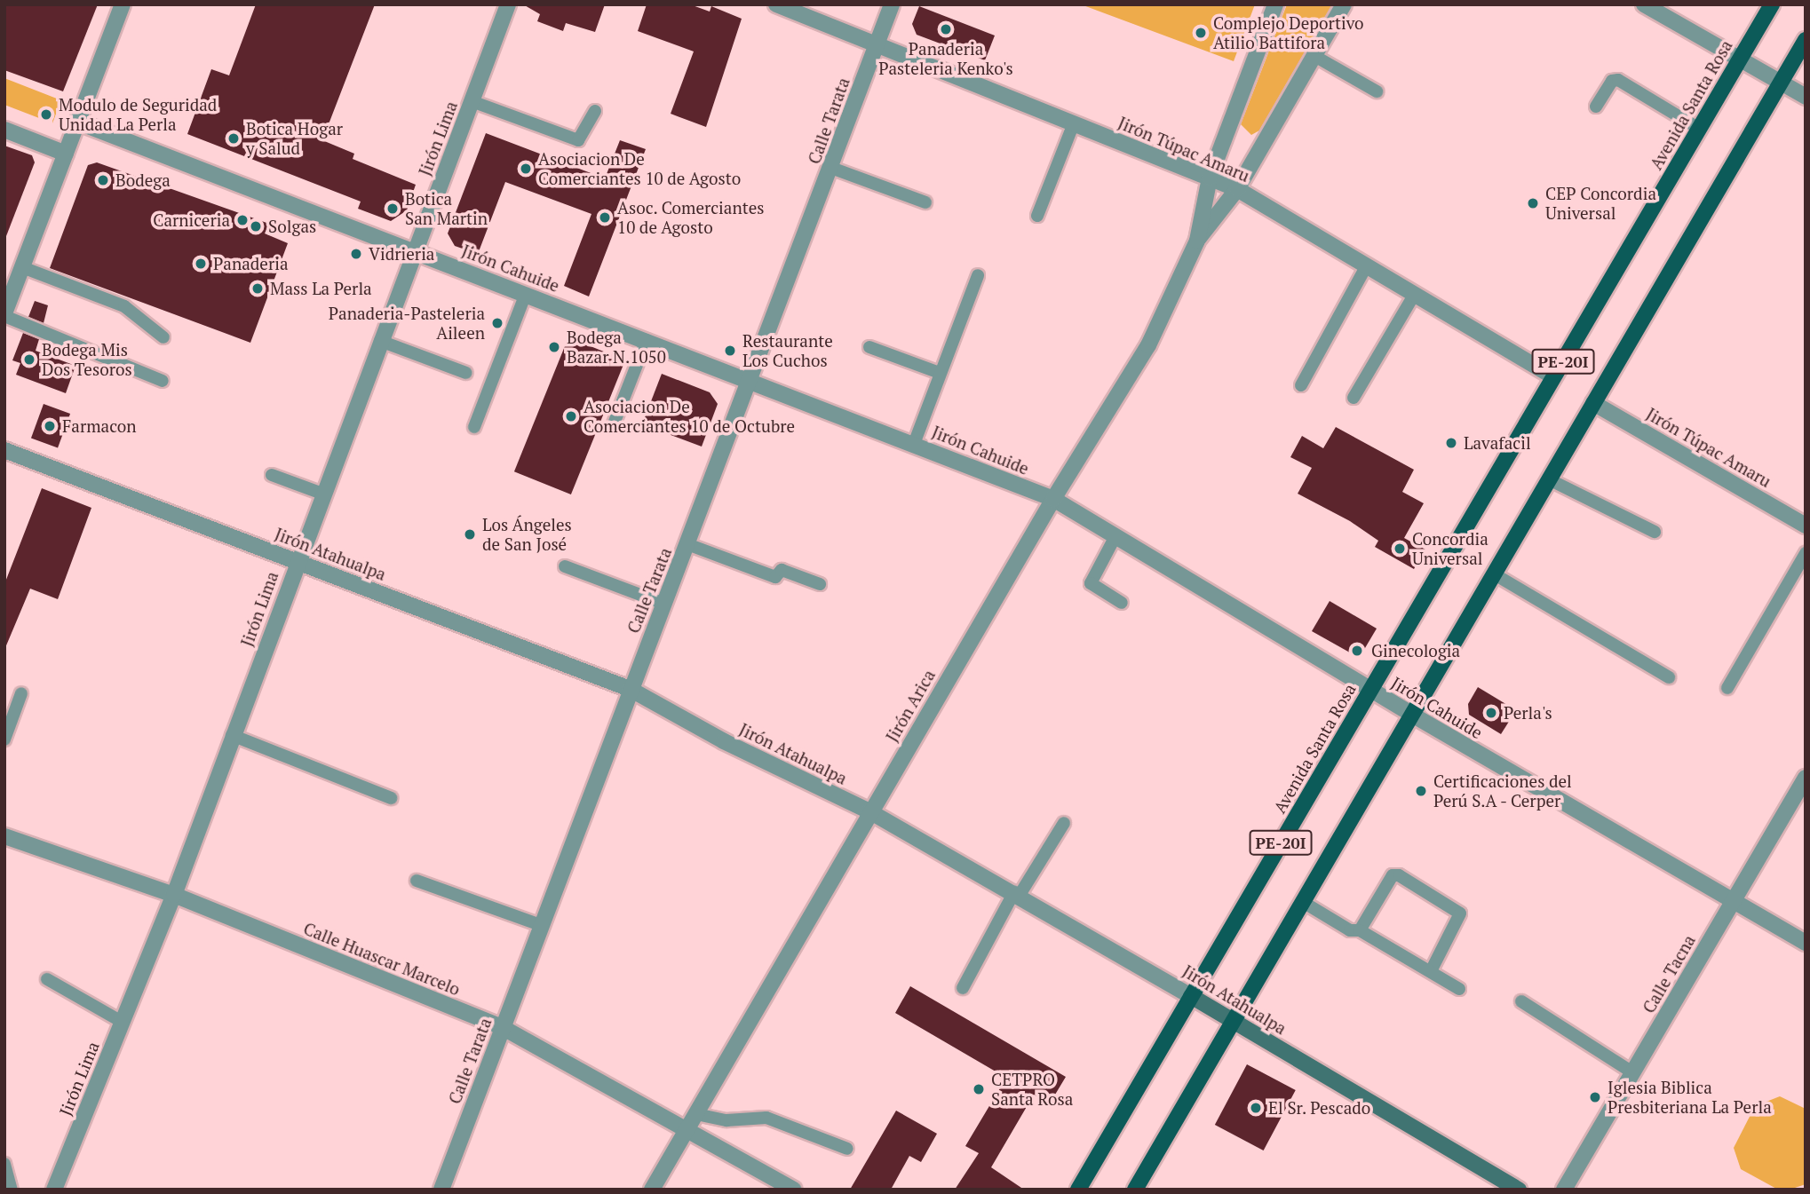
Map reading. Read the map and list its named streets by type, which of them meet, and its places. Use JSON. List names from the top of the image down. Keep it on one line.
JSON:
{"streets":{"main road":["Avenida Santa Rosa","PE-20I"],"street":["Calle Tarata","Jirón Lima","Jirón Túpac Amaru","Jirón Cahuide","Jirón Atahualpa","Jirón Arica","Calle Huascar Marcelo","Calle Tacna"]},"crossings":[["Avenida Santa Rosa","Jirón Túpac Amaru"],["Avenida Santa Rosa","Jirón Cahuide"],["Avenida Santa Rosa","Jirón Atahualpa"],["Calle Tarata","Jirón Túpac Amaru"],["Calle Tarata","Jirón Cahuide"],["Calle Tarata","Jirón Atahualpa"],["Calle Tarata","Calle Huascar Marcelo"],["Jirón Lima","Jirón Cahuide"],["Jirón Lima","Jirón Atahualpa"],["Jirón Lima","Calle Huascar Marcelo"],["Jirón Túpac Amaru","PE-20I"],["Jirón Túpac Amaru","Jirón Arica"],["Jirón Cahuide","PE-20I"],["Jirón Cahuide","Jirón Arica"],["Jirón Cahuide","Calle Tacna"],["PE-20I","Jirón Atahualpa"],["Jirón Atahualpa","Jirón Arica"],["Jirón Arica","Calle Huascar Marcelo"]],"places":["Panaderia Pasteleria Kenko's","Complejo Deportivo Atilio Battifora","Modulo de Seguridad Unidad La Perla","Botica Hogar y Salud","Asociacion De Comerciantes 10 de Agosto","Bodega","CEP Concordia Universal","Botica San Martin","Asoc. Comerciantes 10 de Agosto","Carniceria","Solgas","Vidrieria","Panaderia","Mass La Perla","Panaderia-Pasteleria Aileen","Bodega Bazar N.1050","Restaurante Los Cuchos","Bodega Mis Dos Tesoros","Asociacion De Comerciantes 10 de Octubre","Farmacon","Lavafacil","Los Ángeles de San José","Concordia Universal","Ginecologia","Perla's","Certificaciones del Perú S.A - Cerper","CETPRO Santa Rosa","Iglesia Biblica Presbiteriana La Perla","El Sr. Pescado"]}
